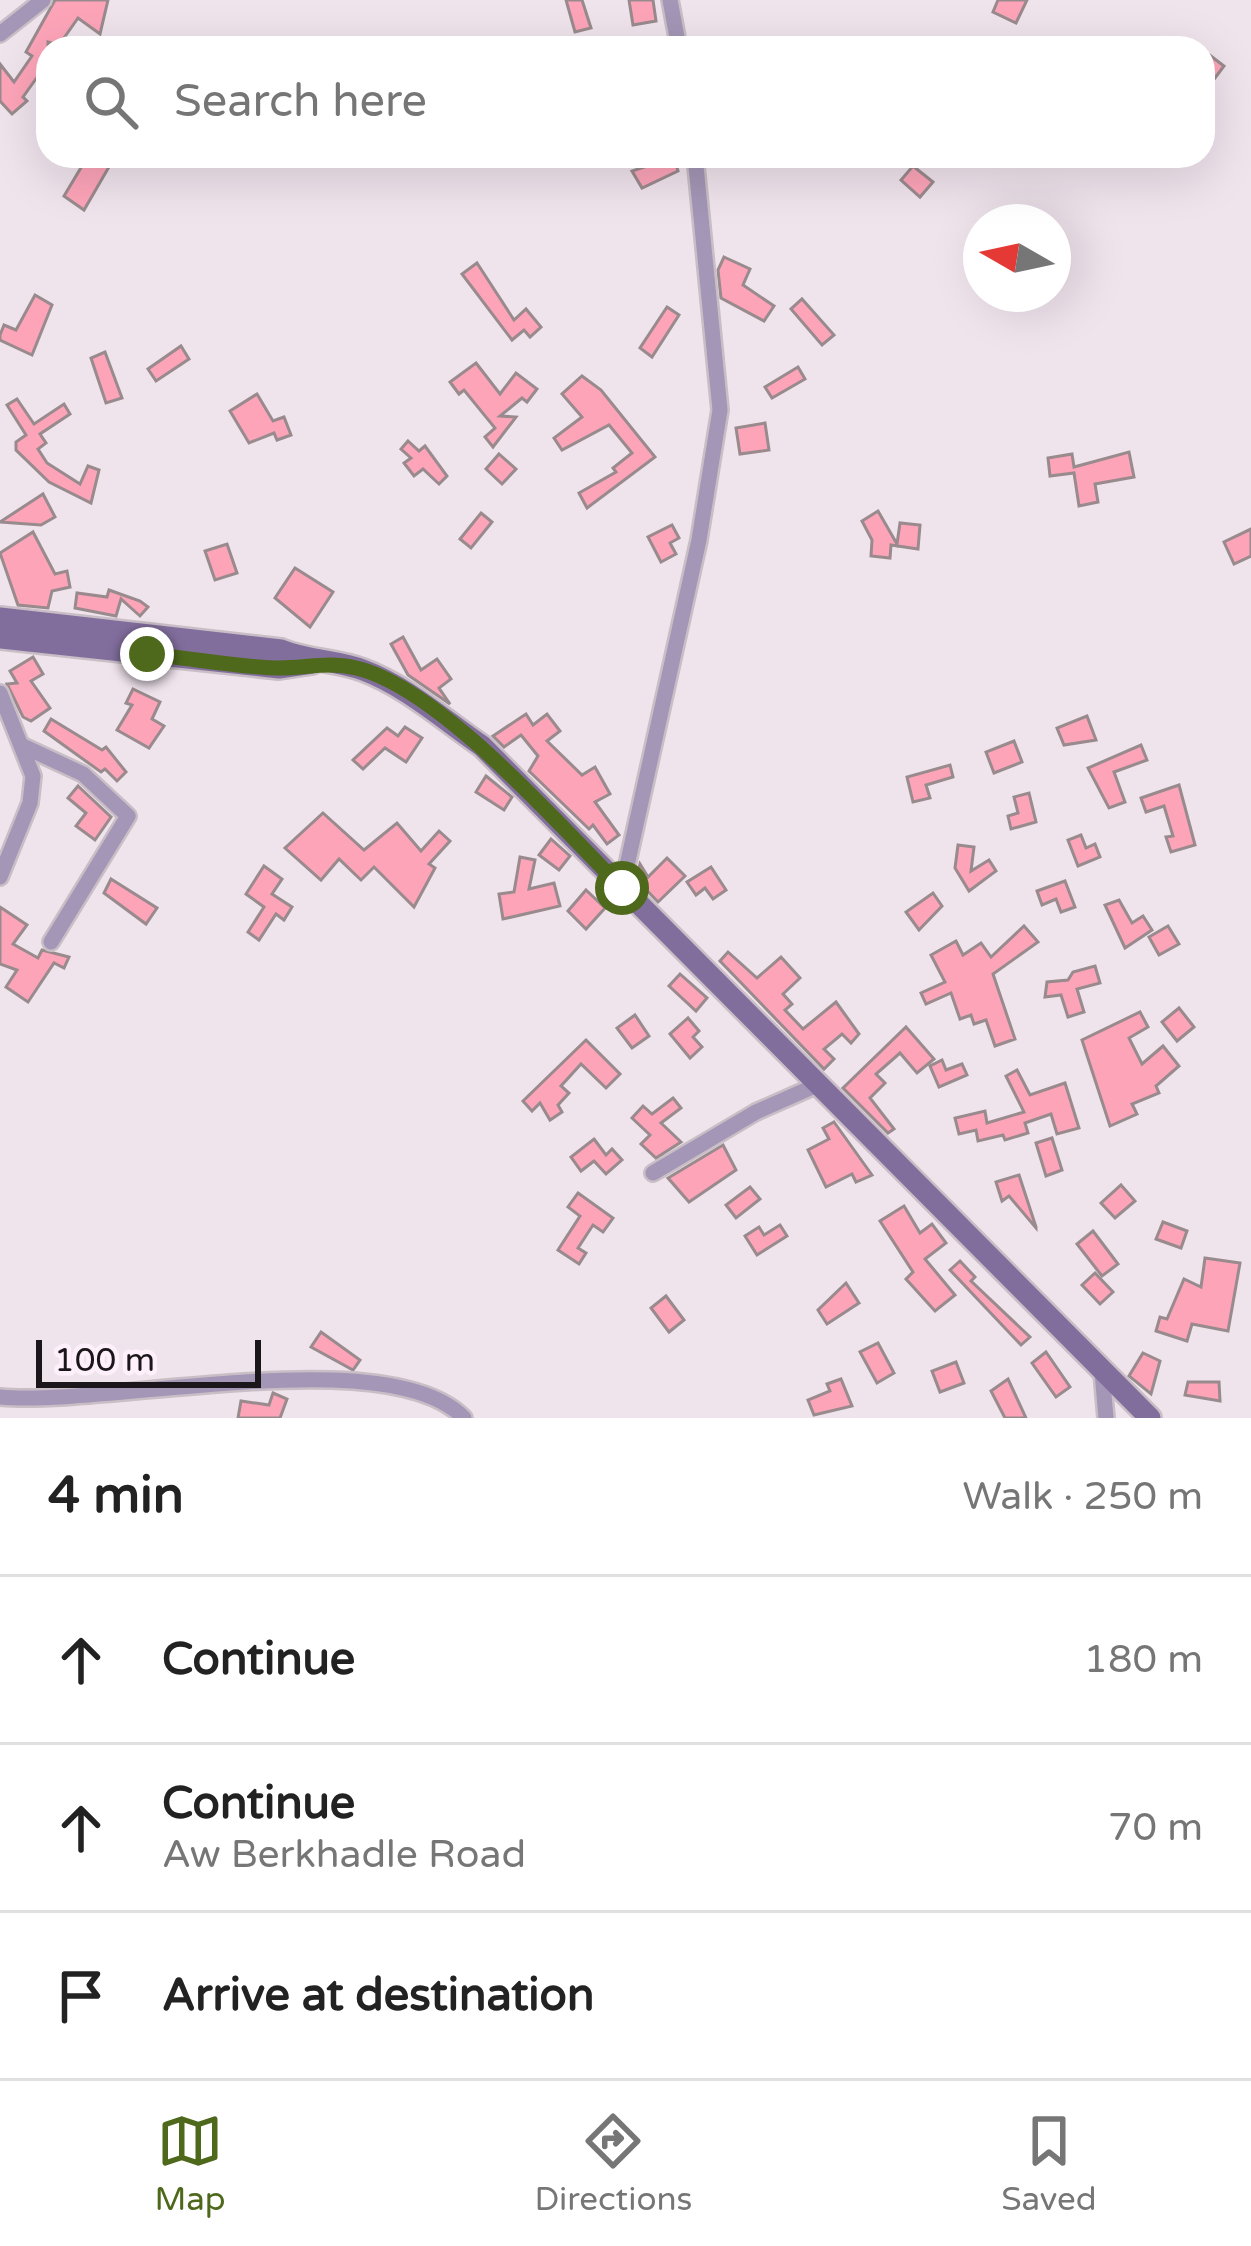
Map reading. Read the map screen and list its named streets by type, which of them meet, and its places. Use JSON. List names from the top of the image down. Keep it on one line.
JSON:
{"scale_bar":"100 m","north":"left","page":{"search":"Search here","scale":"100 m","heading":["4 min","Walk · 250 m"],"list":[["Continue","180 m"],["Continue","Aw Berkhadle Road","70 m"],"Arrive at destination"],"nav":["Map","Directions","Saved"]}}
